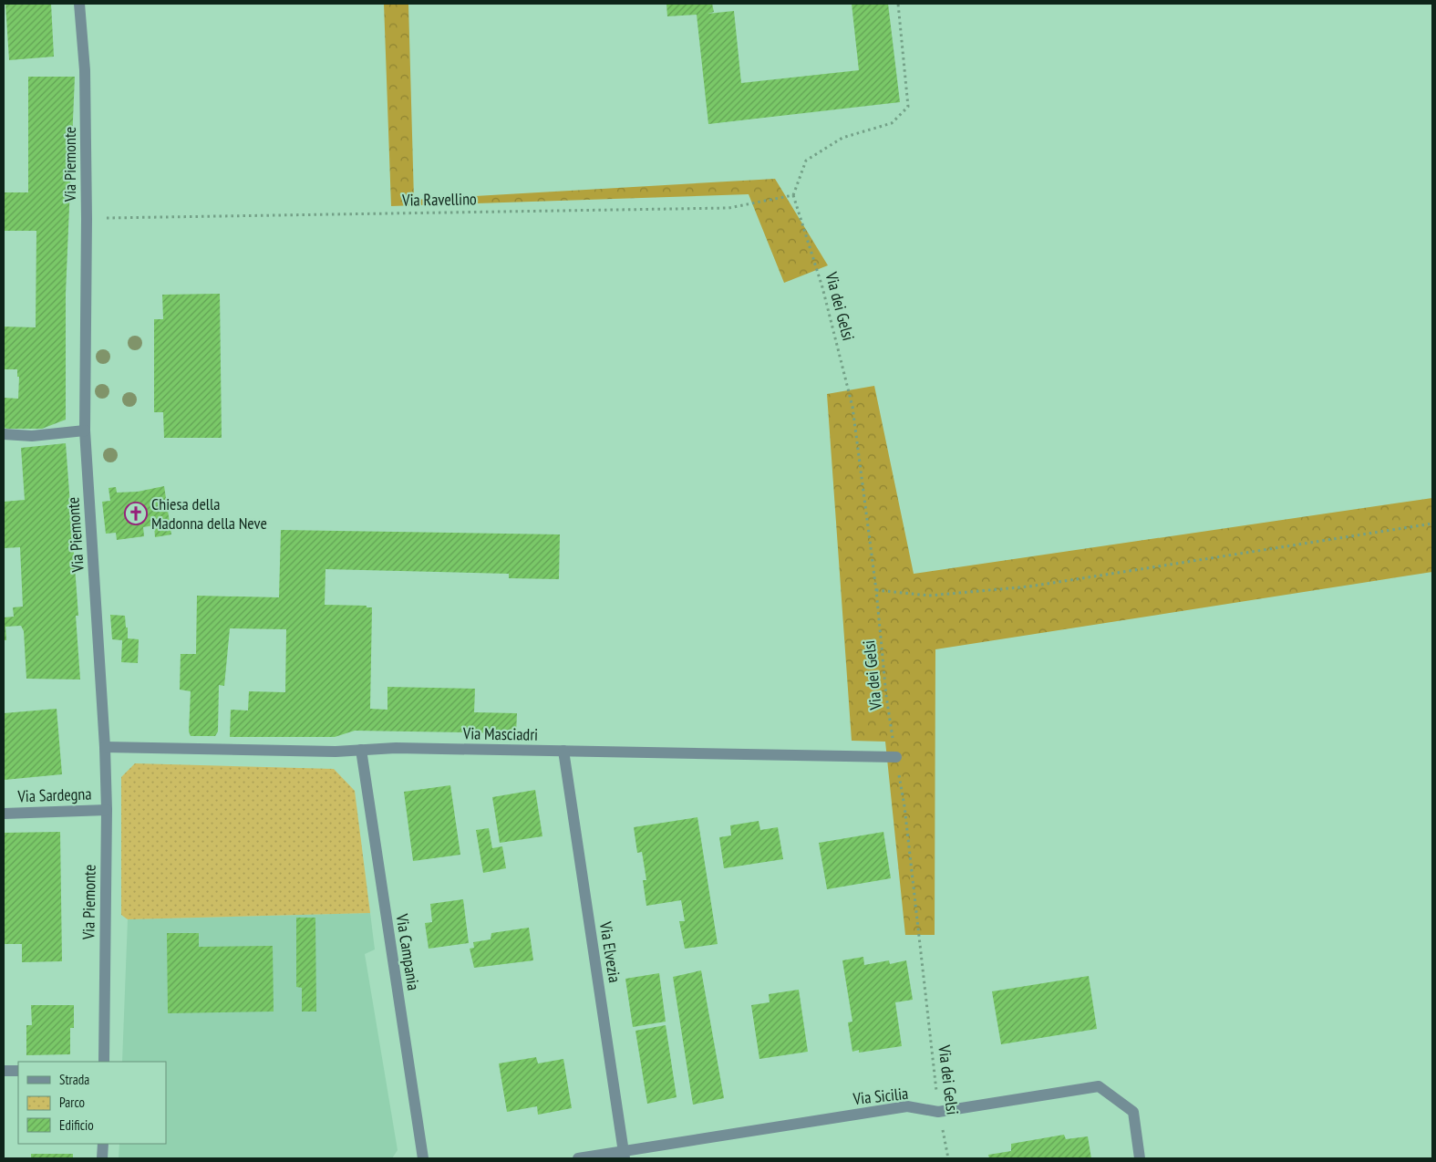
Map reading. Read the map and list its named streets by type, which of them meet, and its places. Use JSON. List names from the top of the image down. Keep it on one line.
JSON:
{"streets":{"street":["Via Piemonte","Via Masciadri","Via Sardegna","Via Campania","Via Elvezia","Via Sicilia"],"path":["Via Ravellino","Via dei Gelsi"]},"crossings":[["Via Piemonte","Via Ravellino"],["Via Piemonte","Via Masciadri"],["Via Piemonte","Via Sardegna"],["Via Ravellino","Via dei Gelsi"],["Via dei Gelsi","Via Masciadri"],["Via dei Gelsi","Via Sicilia"],["Via Masciadri","Via Campania"],["Via Masciadri","Via Elvezia"],["Via Elvezia","Via Sicilia"]],"places":{"church":["Chiesa della Madonna della Neve"]},"legend":["Strada","Parco","Edificio"]}
